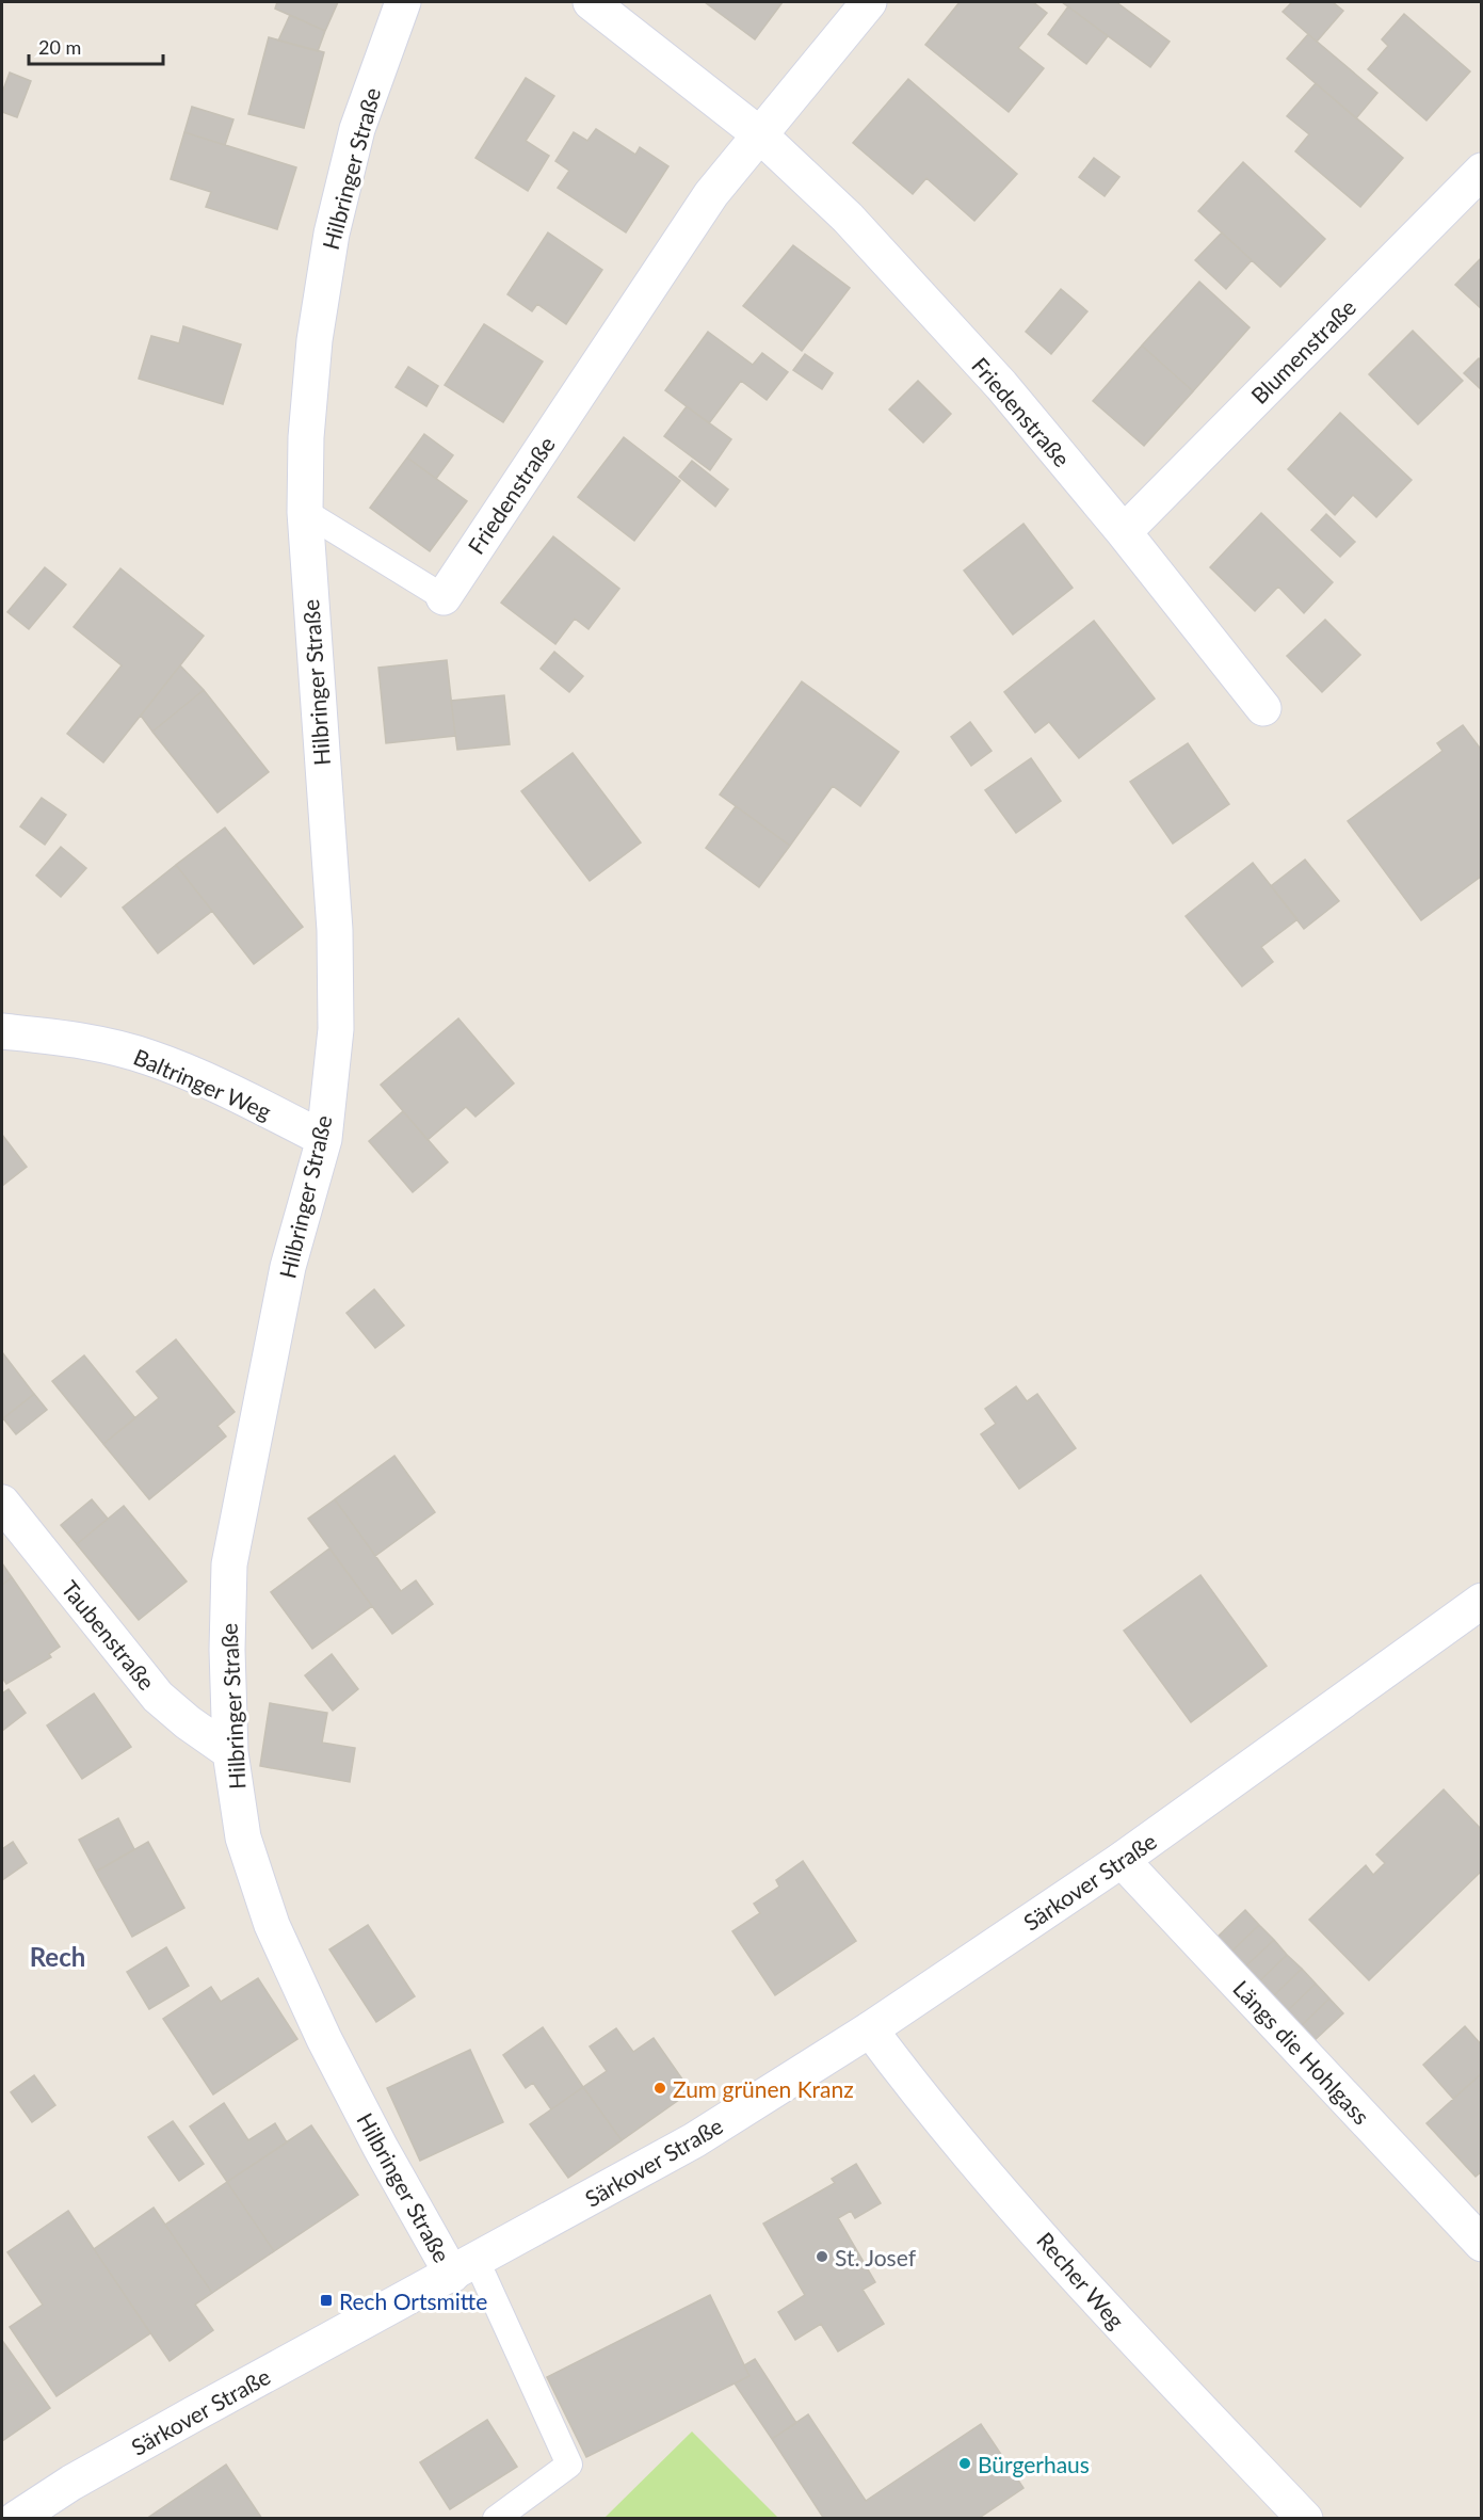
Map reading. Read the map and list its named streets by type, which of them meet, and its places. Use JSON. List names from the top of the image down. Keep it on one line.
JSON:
{"streets":{"street":["Hilbringer Straße","Blumenstraße","Friedenstraße","Baltringer Weg","Taubenstraße","Särkover Straße","Längs die Hohlgass","Recher Weg"]},"crossings":[["Hilbringer Straße","Friedenstraße"],["Hilbringer Straße","Baltringer Weg"],["Hilbringer Straße","Taubenstraße"],["Hilbringer Straße","Särkover Straße"],["Blumenstraße","Friedenstraße"],["Särkover Straße","Längs die Hohlgass"],["Särkover Straße","Recher Weg"]],"districts":["Rech"],"places":{"other":["Zum grünen Kranz","St. Josef","Bürgerhaus"],"transit":["Rech Ortsmitte"]},"scale_bar":"20 m"}
